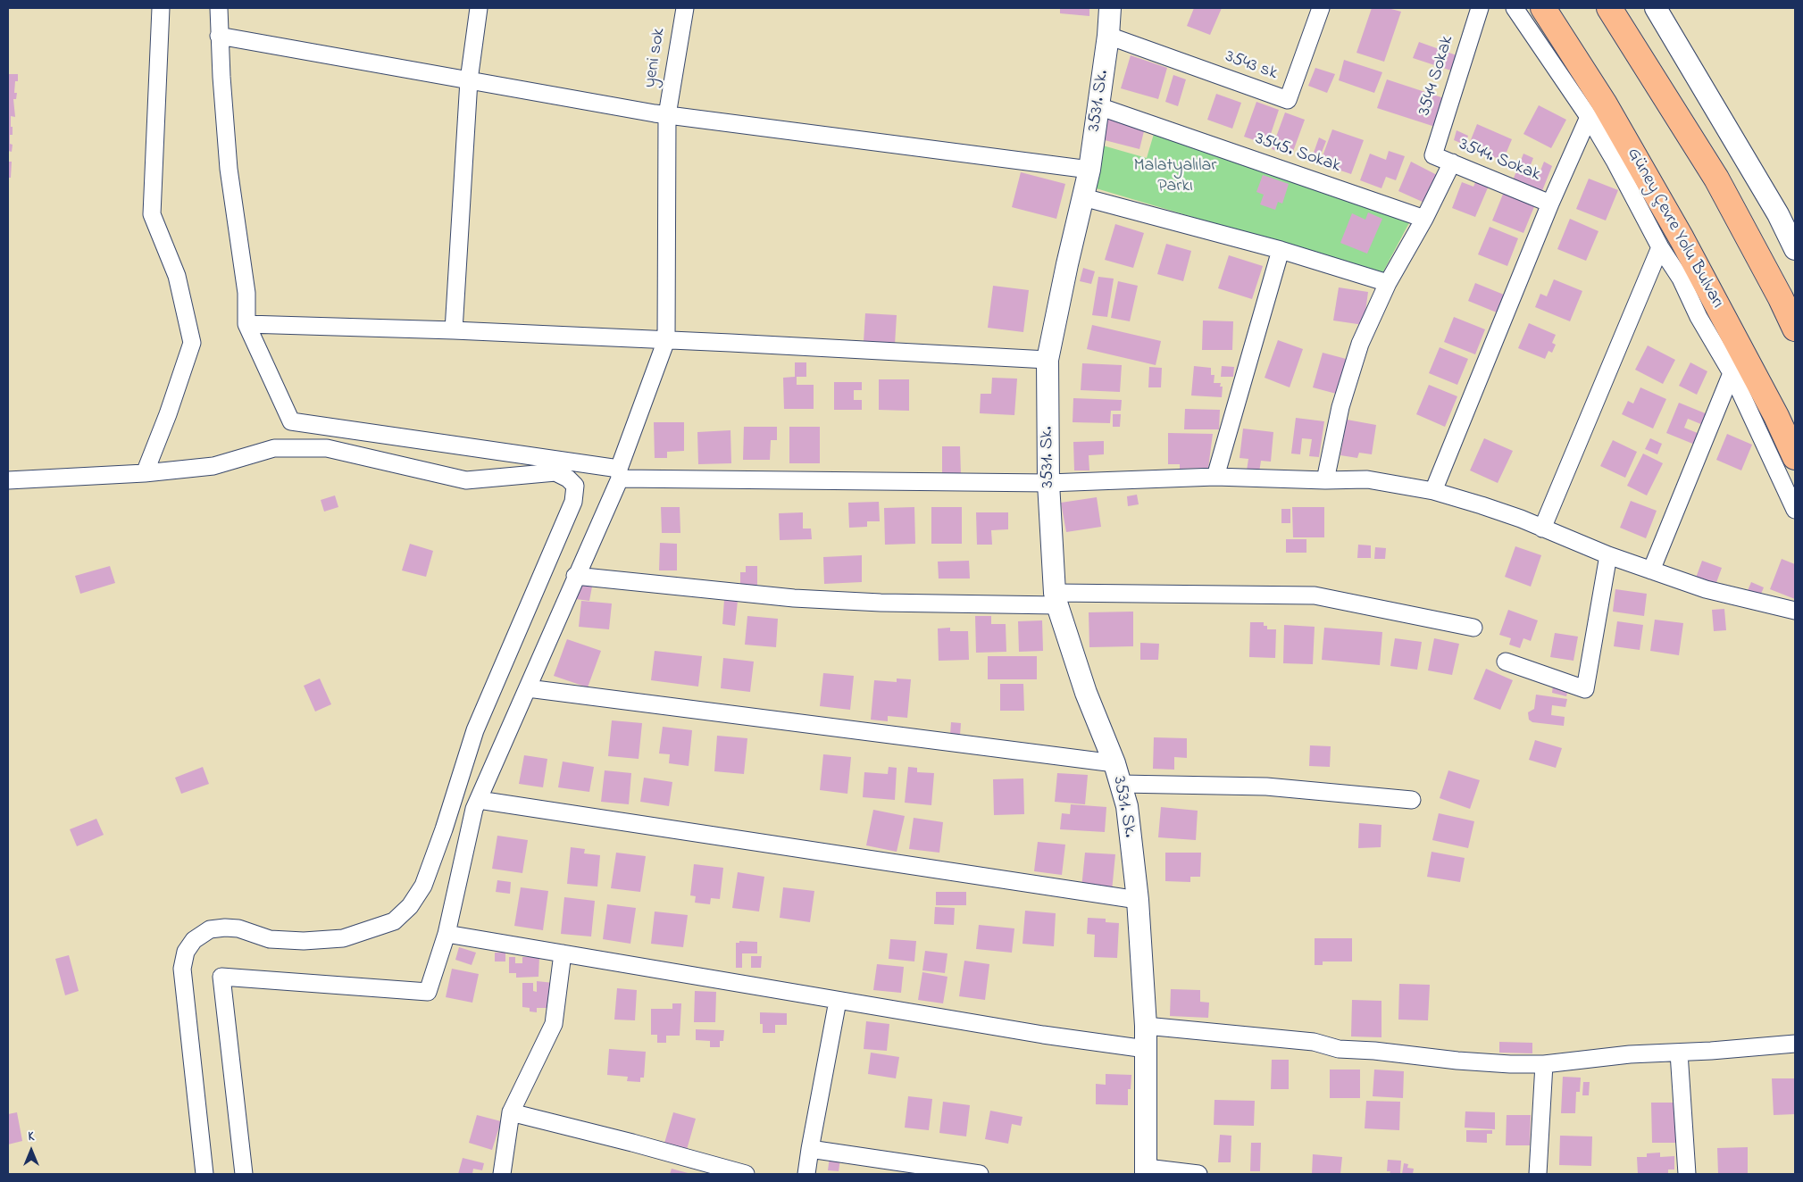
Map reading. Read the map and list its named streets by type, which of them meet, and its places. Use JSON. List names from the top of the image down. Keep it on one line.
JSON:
{"streets":{"highway":["Güney Çevre Yolu Bulvarı"],"street":["yeni sok","3543 sk","3544 Sokak","3531. Sk.","3545. Sokak","3544. Sokak"]},"crossings":[["3543 sk","3531. Sk."],["3544 Sokak","3544. Sokak"],["3531. Sk.","3545. Sokak"]],"parks":["Malatyalılar Parkı"],"north":"top"}
